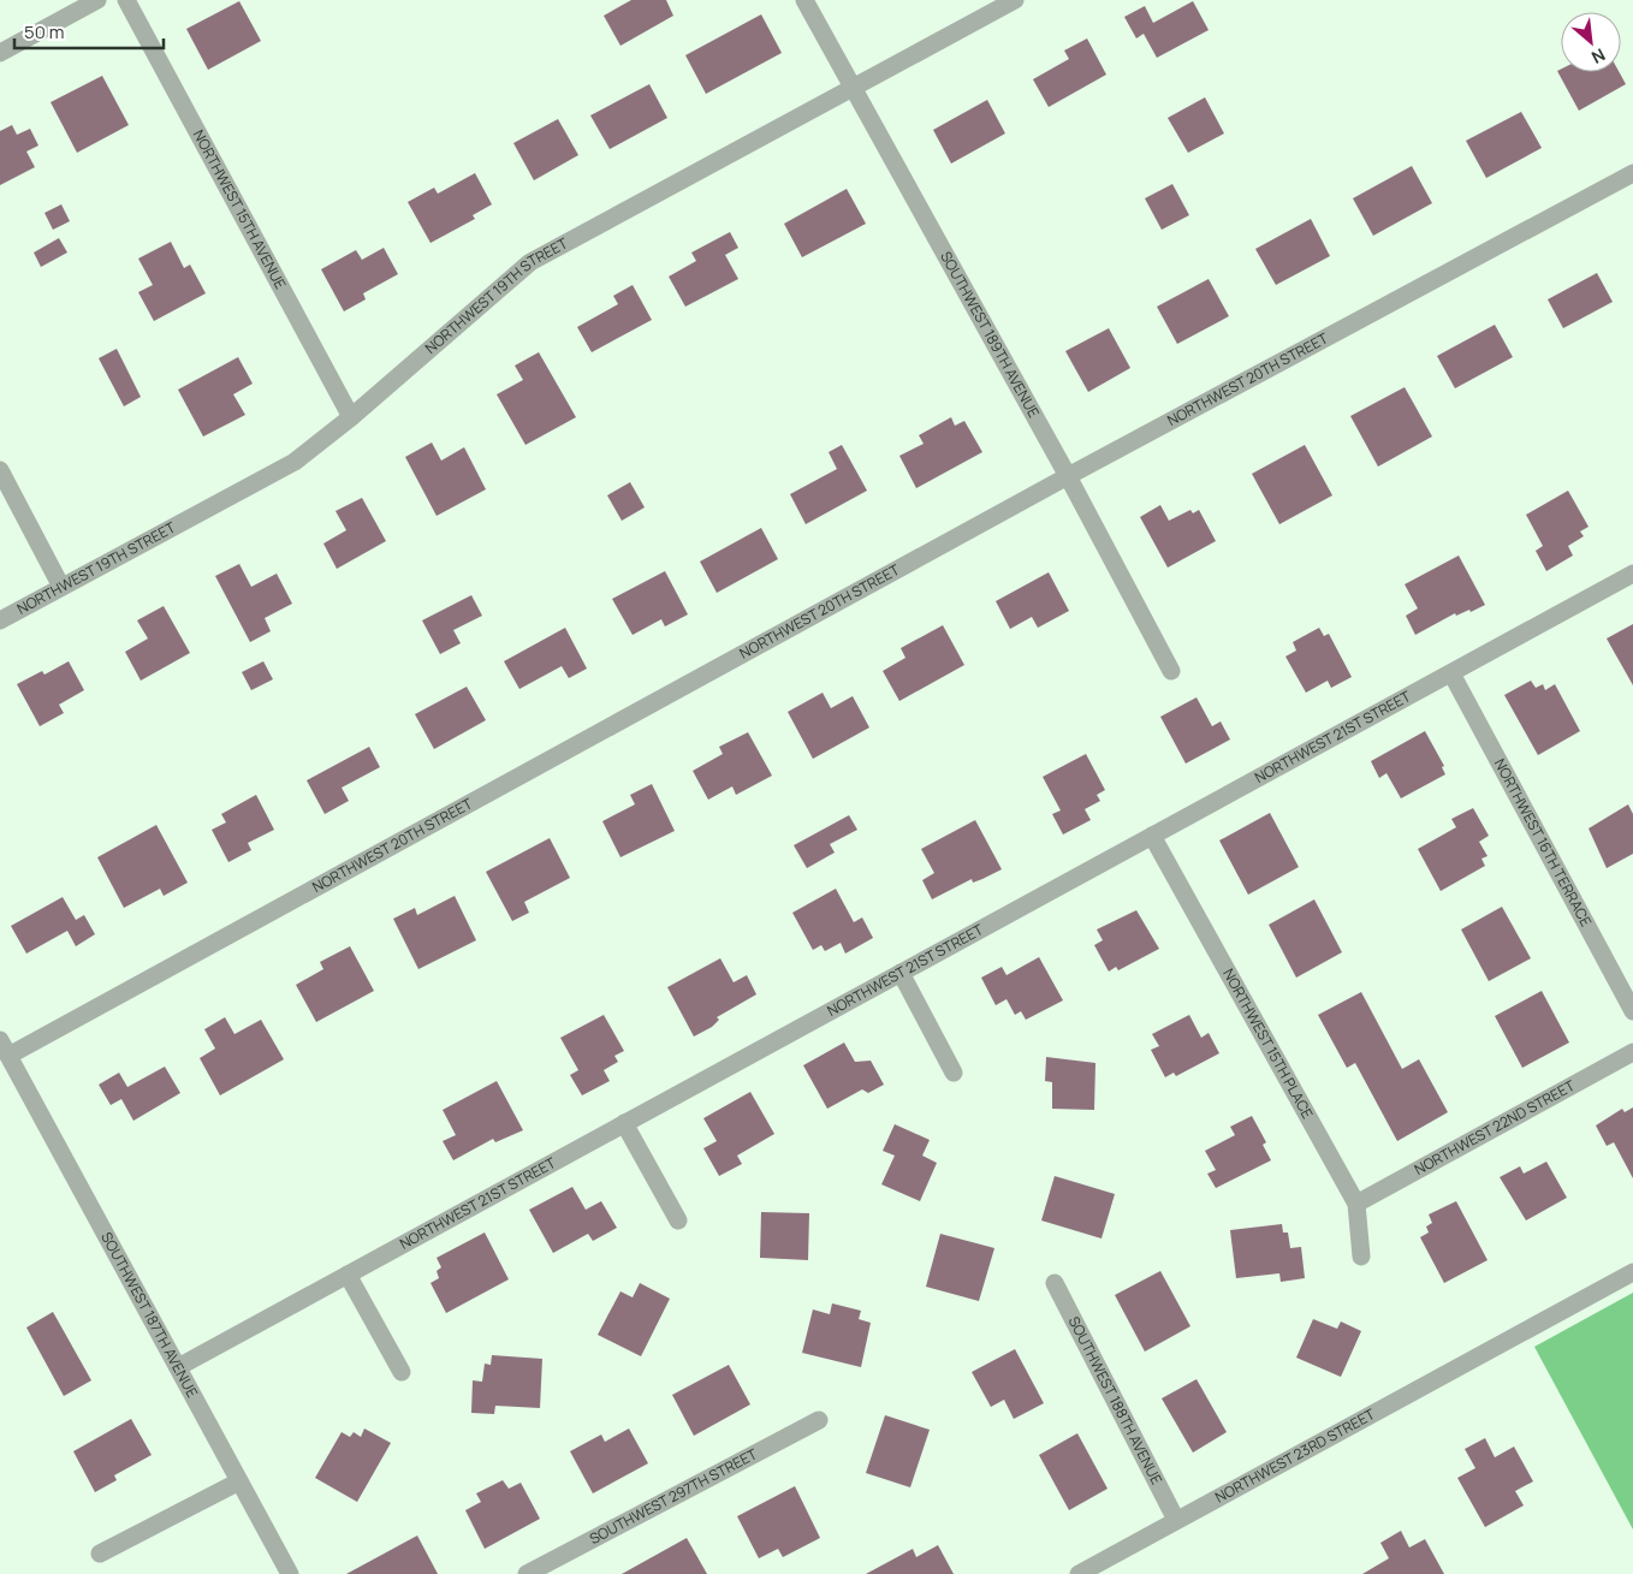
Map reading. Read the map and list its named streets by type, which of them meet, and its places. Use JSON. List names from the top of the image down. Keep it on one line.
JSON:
{"streets":{"street":["NORTHWEST 15TH AVENUE","NORTHWEST 19TH STREET","SOUTHWEST 189TH AVENUE","NORTHWEST 20TH STREET","NORTHWEST 21ST STREET","NORTHWEST 16TH TERRACE","NORTHWEST 15TH PLACE","NORTHWEST 22ND STREET","SOUTHWEST 187TH AVENUE","SOUTHWEST 188TH AVENUE","NORTHWEST 23RD STREET","SOUTHWEST 297TH STREET"]},"crossings":[["NORTHWEST 15TH AVENUE","NORTHWEST 19TH STREET"],["NORTHWEST 19TH STREET","SOUTHWEST 189TH AVENUE"],["SOUTHWEST 189TH AVENUE","NORTHWEST 20TH STREET"],["NORTHWEST 20TH STREET","SOUTHWEST 187TH AVENUE"],["NORTHWEST 21ST STREET","NORTHWEST 16TH TERRACE"],["NORTHWEST 21ST STREET","NORTHWEST 15TH PLACE"],["NORTHWEST 21ST STREET","SOUTHWEST 187TH AVENUE"],["NORTHWEST 15TH PLACE","NORTHWEST 22ND STREET"],["SOUTHWEST 188TH AVENUE","NORTHWEST 23RD STREET"]],"scale_bar":"50 m","north":"bottom right"}
